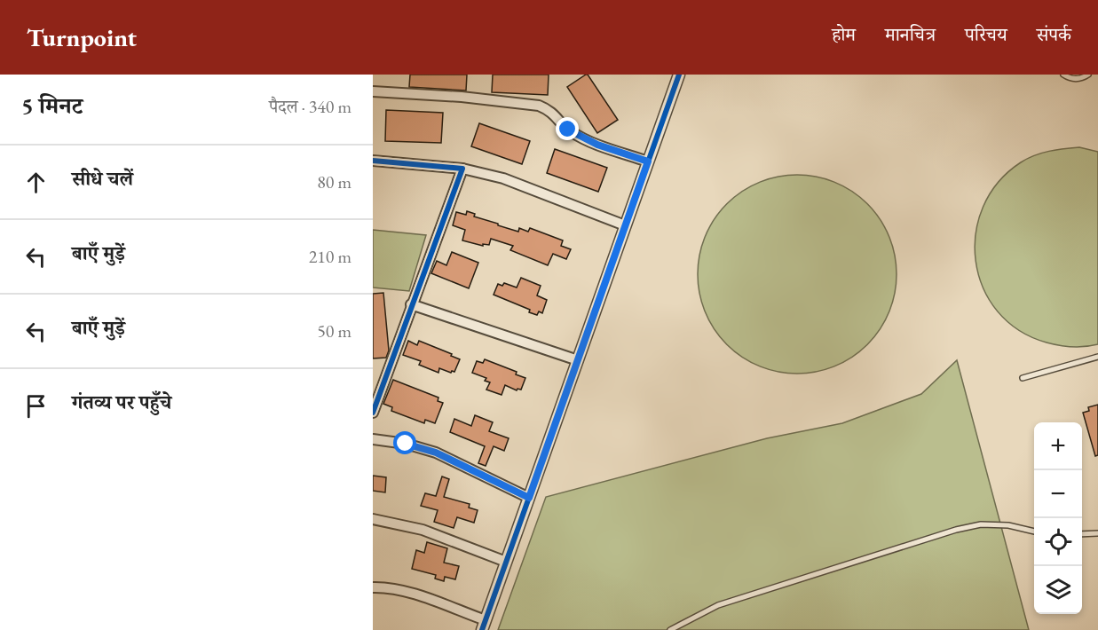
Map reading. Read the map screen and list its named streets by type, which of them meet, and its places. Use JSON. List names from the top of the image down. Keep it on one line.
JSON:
{"page":{"header":"Turnpoint","nav":["होम","मानचित्र","परिचय","संपर्क"],"heading":["5 मिनट","पैदल · 340 m"],"list":[["सीधे चलें","80 m"],["बाएँ मुड़ें","210 m"],["बाएँ मुड़ें","50 m"],"गंतव्य पर पहुँचे"],"map_buttons":["+","−"]}}
